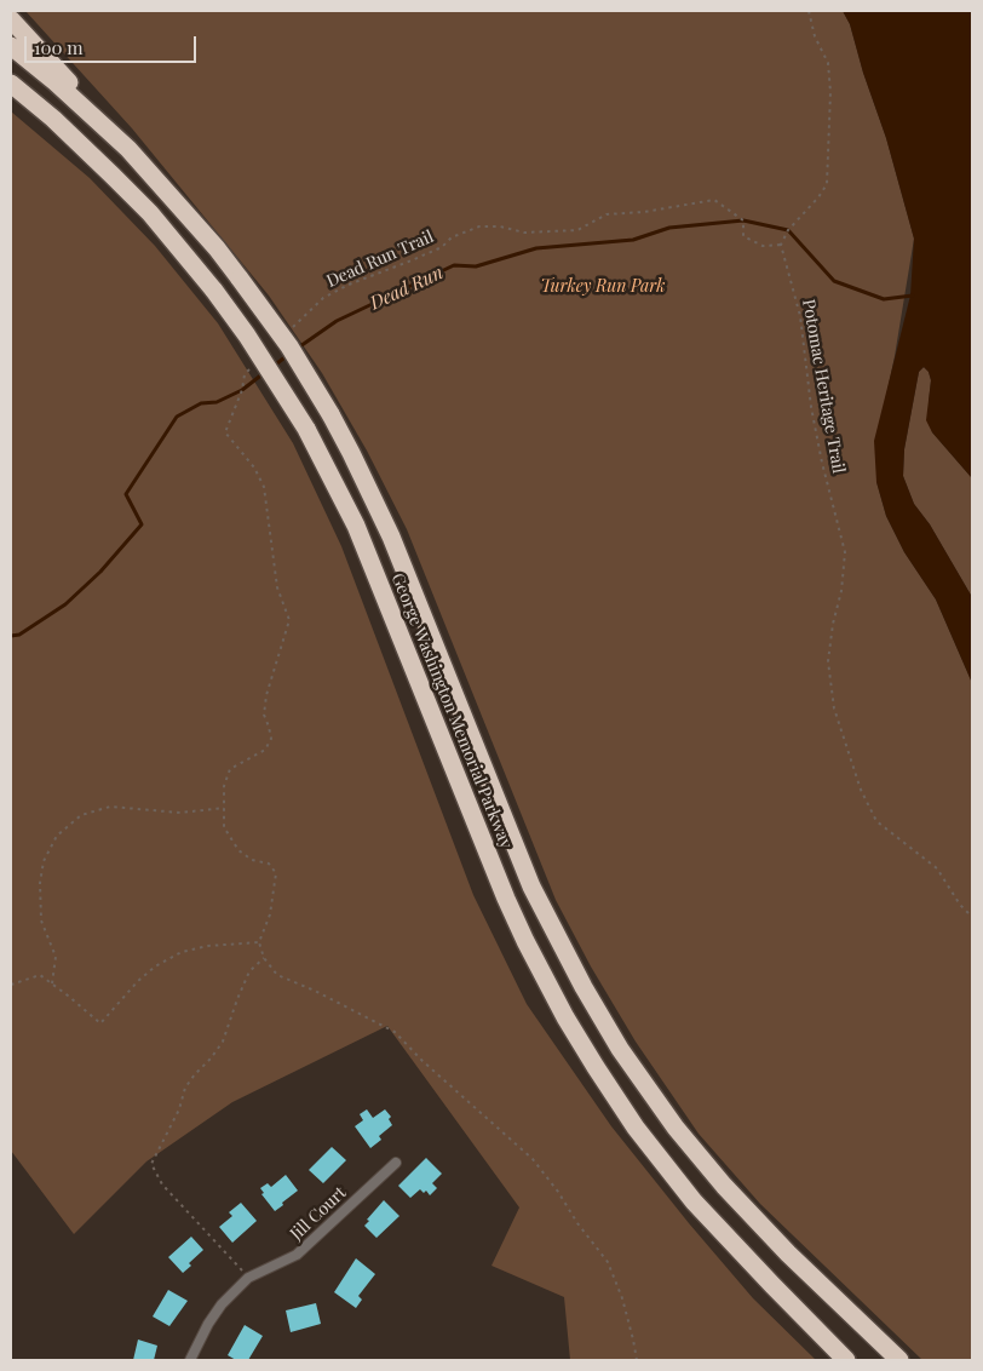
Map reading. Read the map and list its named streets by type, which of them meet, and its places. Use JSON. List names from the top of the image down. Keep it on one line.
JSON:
{"streets":{"highway":["George Washington Memorial Parkway"],"street":["Jill Court"],"path":["Dead Run Trail","Potomac Heritage Trail"]},"crossings":[["Dead Run Trail","Potomac Heritage Trail"]],"water":["Dead Run"],"parks":["Turkey Run Park"],"scale_bar":"100 m"}
